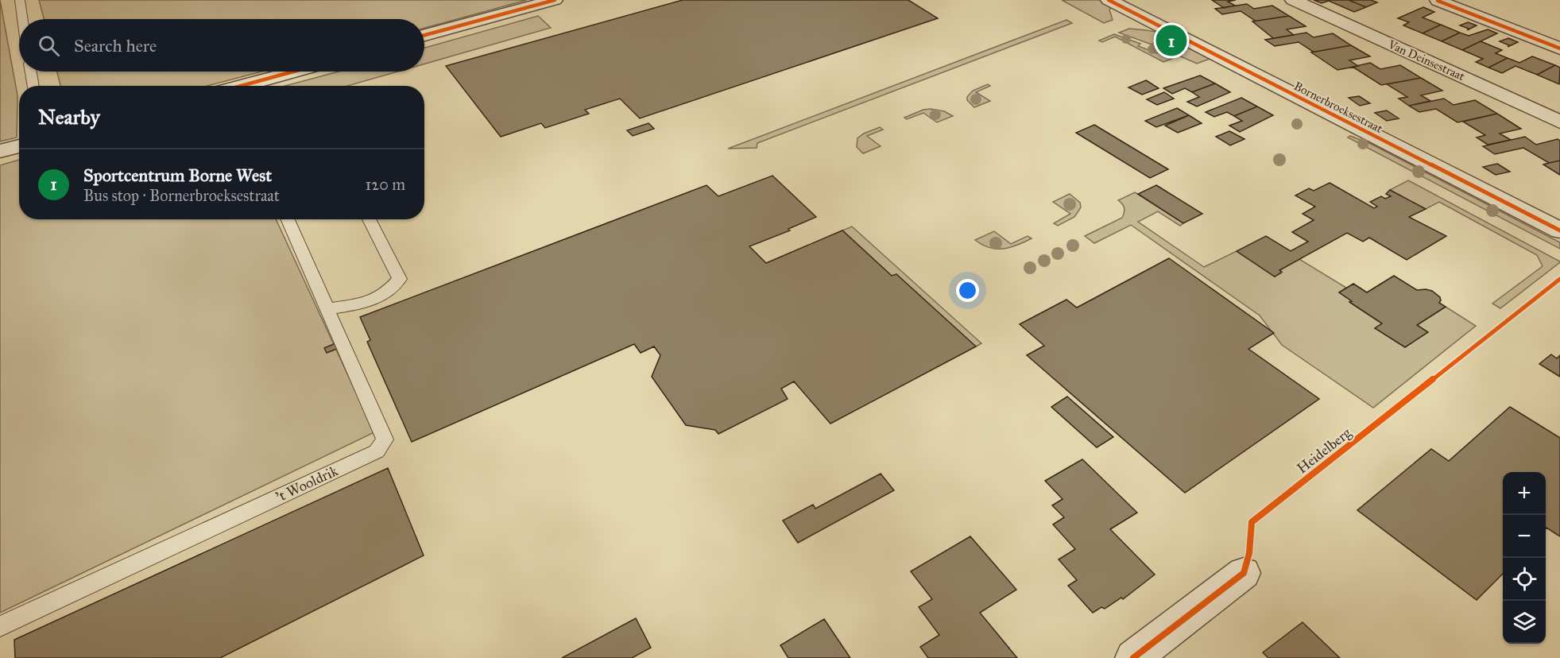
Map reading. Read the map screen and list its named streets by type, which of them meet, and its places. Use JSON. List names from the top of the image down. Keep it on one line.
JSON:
{"streets":{"street":["Van Deinsestraat","Bornerbroeksestraat"],"lane":["'t Wooldrik"],"cycle path":["Heidelberg"]},"page":{"search":"Search here","pins":"1","heading":"Nearby","list":[{"mark":"1","name":"Sportcentrum Borne West","note":"Bus stop · Bornerbroeksestraat","value":"120 m"}],"map_buttons":["+","−"]}}
